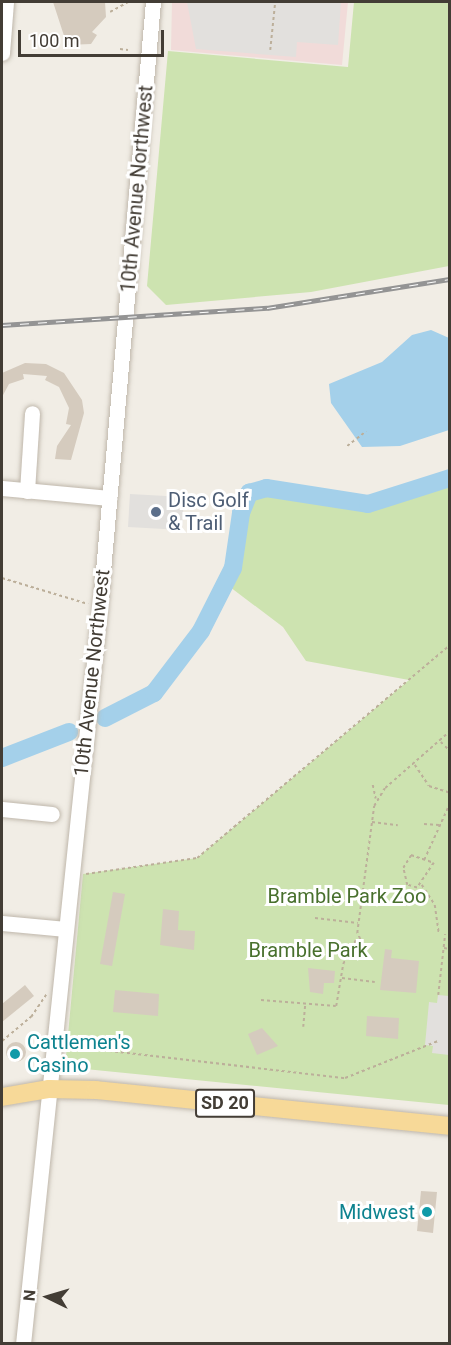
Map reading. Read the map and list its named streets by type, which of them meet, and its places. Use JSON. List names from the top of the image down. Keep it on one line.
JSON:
{"streets":{"main road":["SD 20"],"street":["10th Avenue Northwest"]},"crossings":[["10th Avenue Northwest","SD 20"]],"parks":["Bramble Park Zoo","Bramble Park"],"places":["Disc Golf & Trail","Cattlemen's Casino","Midwest"],"scale_bar":"100 m","north":"left"}
